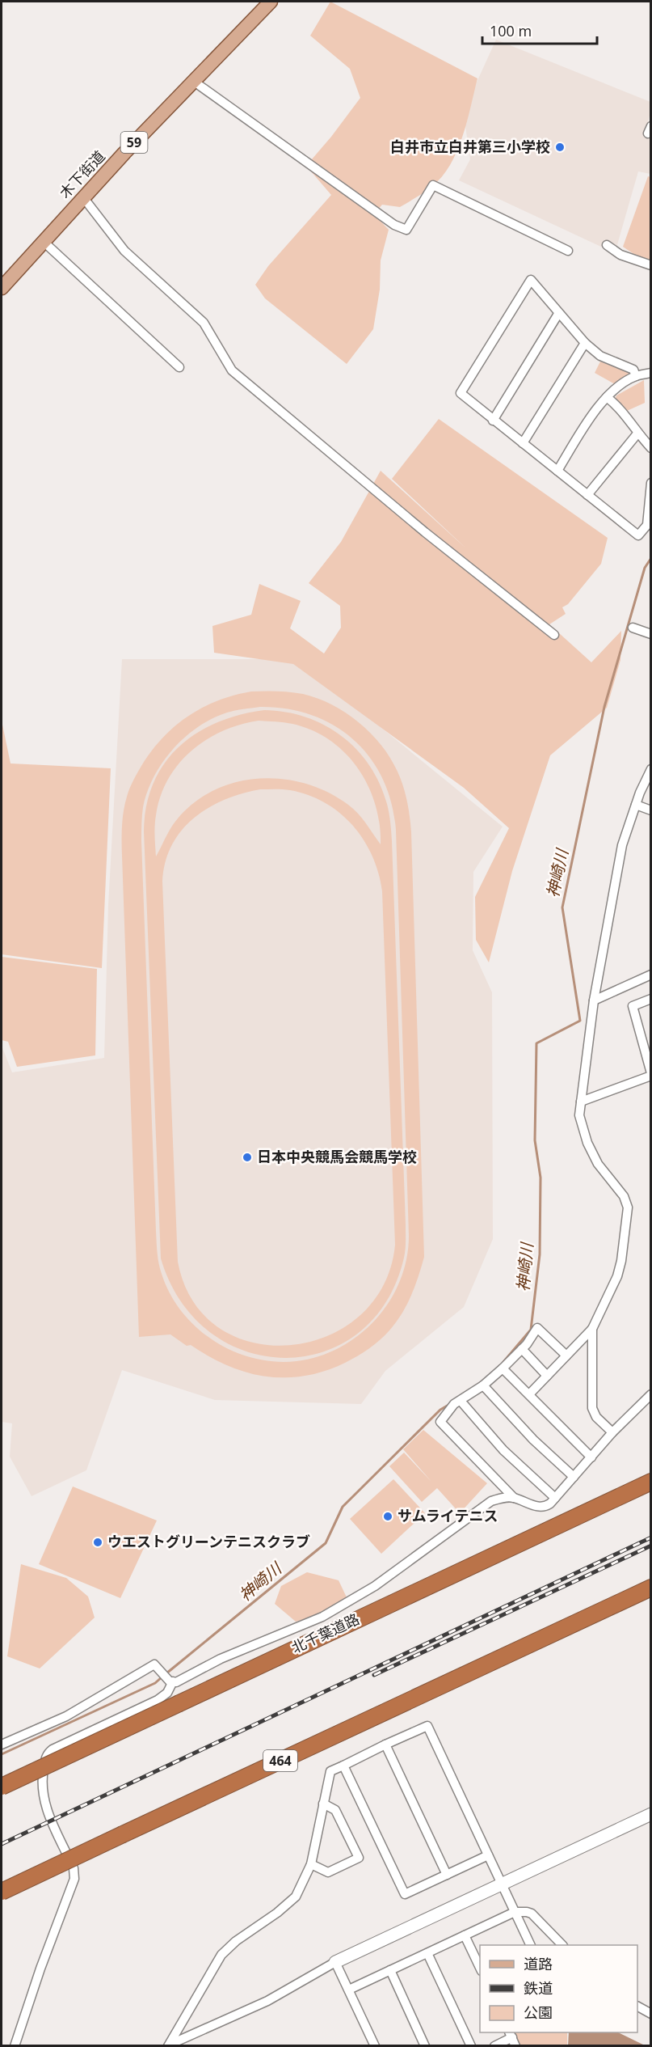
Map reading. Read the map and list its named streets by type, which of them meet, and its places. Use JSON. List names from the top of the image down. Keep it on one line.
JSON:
{"streets":{"highway":["北千葉道路","464"],"main road":["59","木下街道"]},"water":["神崎川"],"places":["白井市立白井第三小学校","日本中央競馬会競馬学校","サムライテニス","ウエストグリーンテニスクラブ"],"legend":["道路","鉄道","公園"],"scale_bar":"100 m"}
